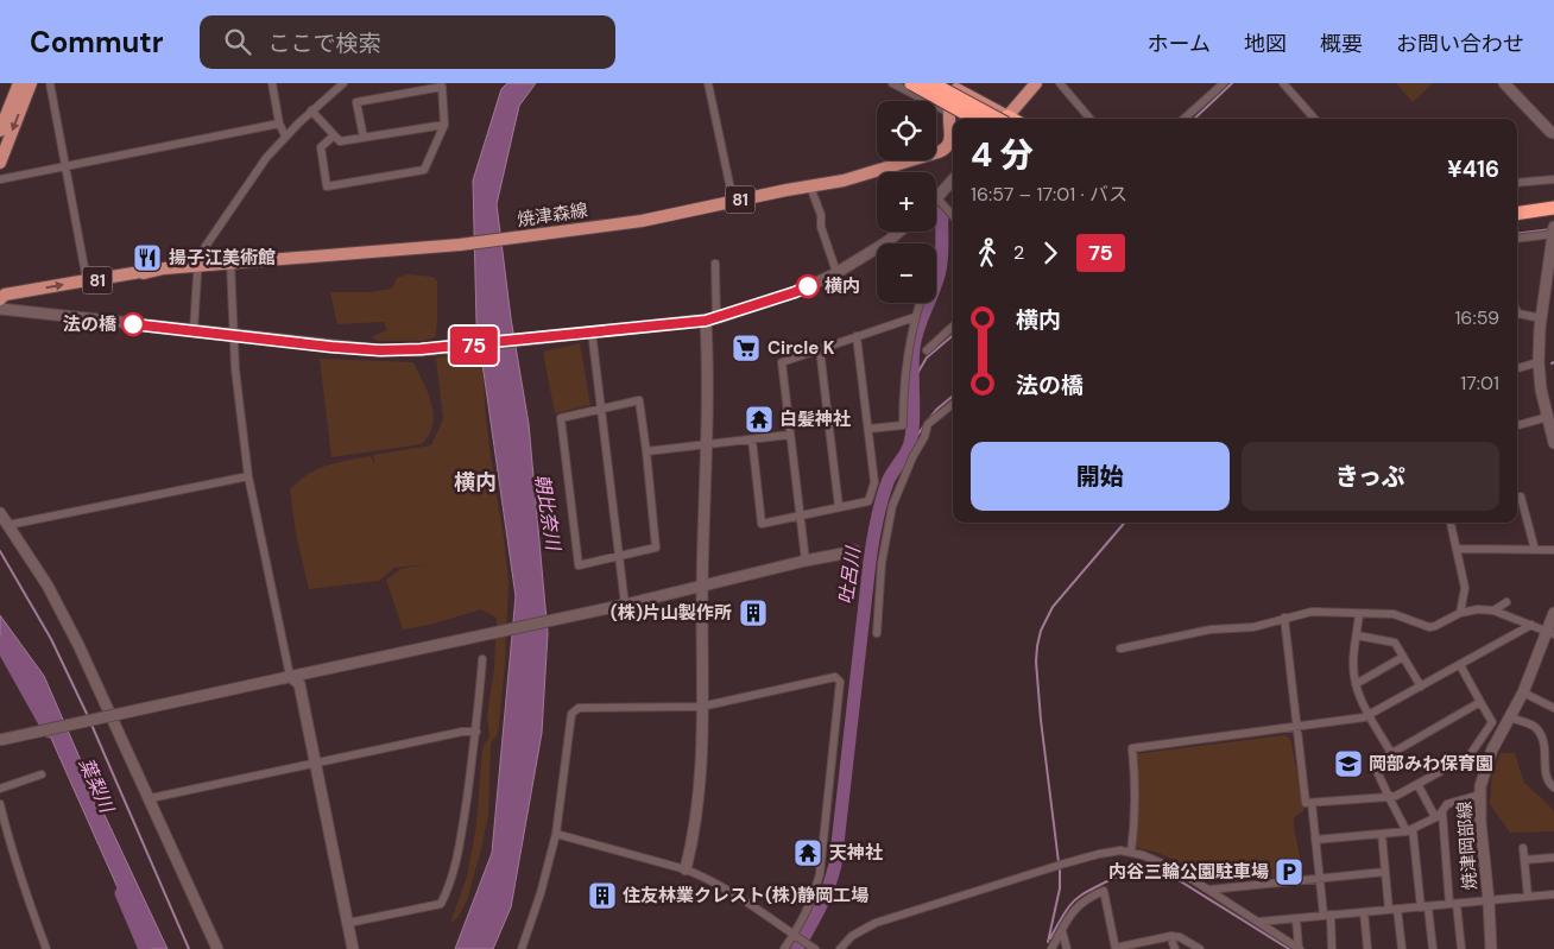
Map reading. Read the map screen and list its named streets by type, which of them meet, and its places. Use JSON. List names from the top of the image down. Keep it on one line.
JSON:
{"streets":{"main road":["81","焼津森線"],"street":["焼津岡部線"]},"districts":["横内"],"water":["朝比奈川","吐呂川","葉梨川"],"places":{"restaurant":["揚子江美術館"],"other":["横内","法の橋"],"supermarket":["Circle K"],"temple":["白髪神社","天神社"],"building":["(株)片山製作所","住友林業クレスト(株)静岡工場"],"school or university":["岡部みわ保育園"],"parking":["内谷三輪公園駐車場"]},"lines":["bus line 75"],"page":{"header":"Commutr","search":"ここで検索","nav":["ホーム","地図","概要","お問い合わせ"],"on_map":"75","map_buttons":["+","−"],"heading":["4 分","16:57 – 17:01 · バス","¥416"],"legs":["2","75"],"list":[{"name":"横内","value":"16:59"},{"name":"法の橋","value":"17:01"}],"buttons":["開始","きっぷ"]}}
